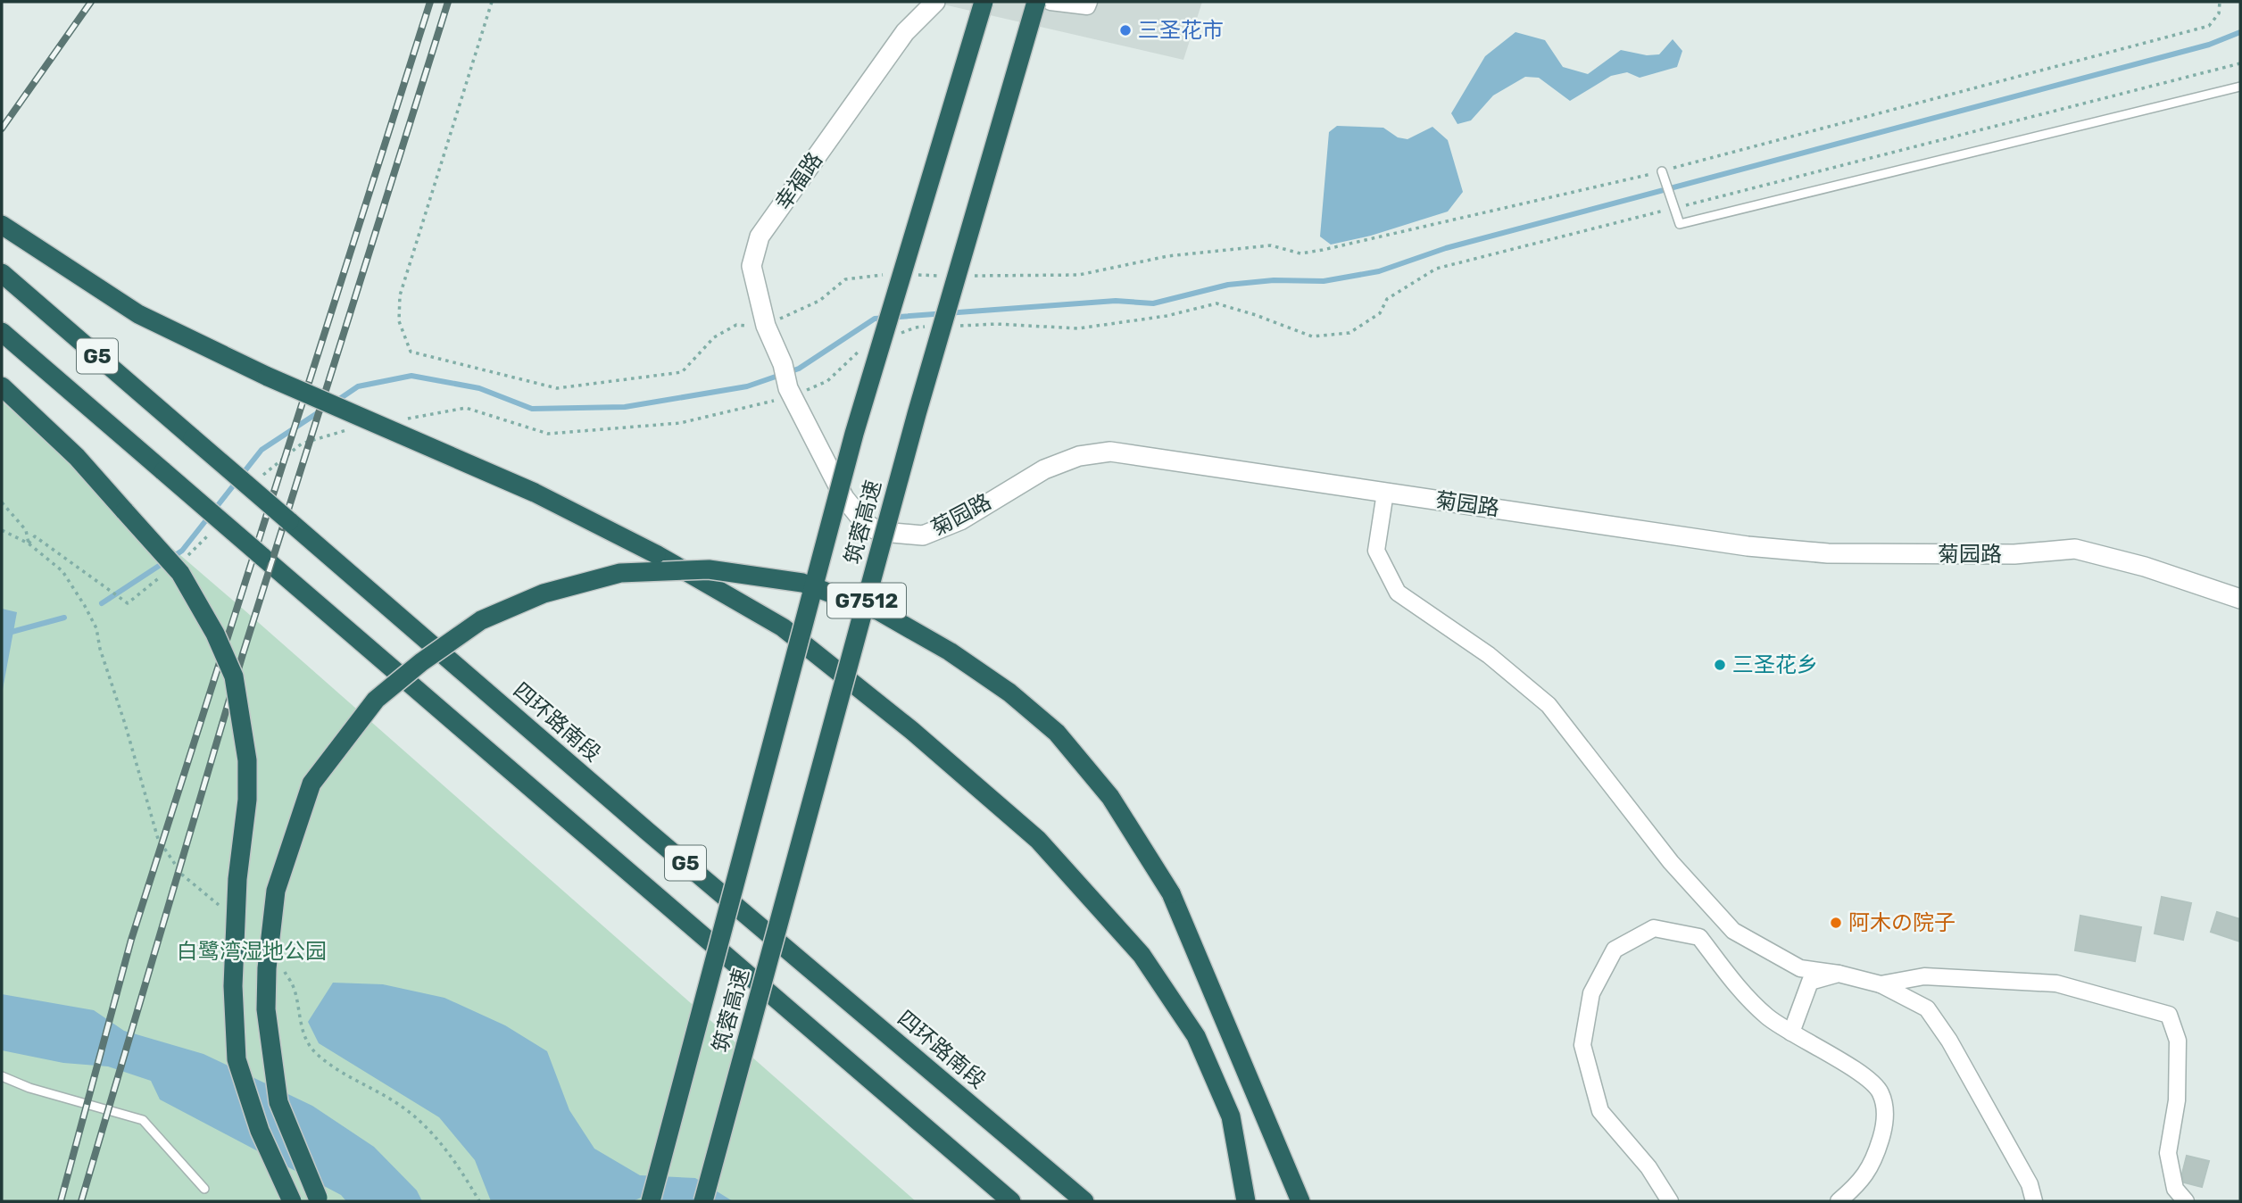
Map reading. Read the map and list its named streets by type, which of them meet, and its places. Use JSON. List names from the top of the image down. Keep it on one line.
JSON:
{"streets":{"highway":["G5","筑蓉高速","G7512","四环路南段"],"street":["幸福路","菊园路"]},"crossings":[["幸福路","菊园路"]],"parks":["白鹭湾湿地公园"],"places":["三圣花市","三圣花乡","阿木の院子"]}
